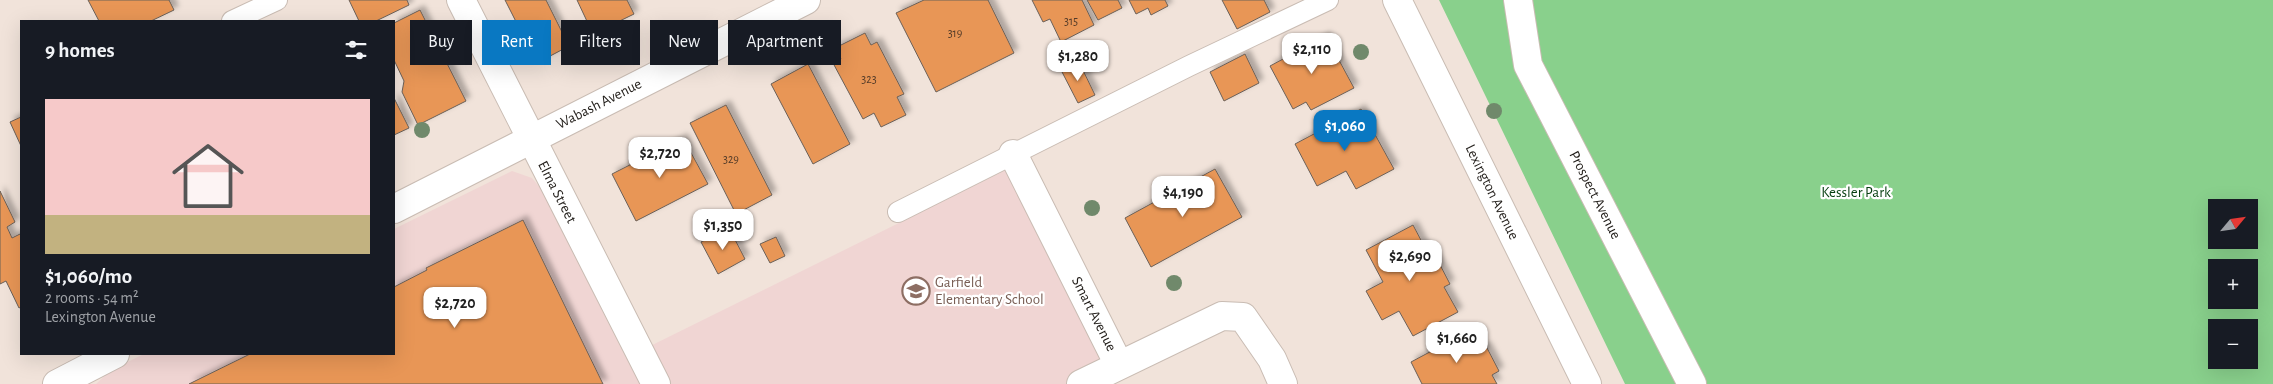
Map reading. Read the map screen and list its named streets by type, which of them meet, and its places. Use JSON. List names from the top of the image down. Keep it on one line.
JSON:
{"streets":{"street":["Wabash Avenue","Elma Street","Lexington Avenue","Prospect Avenue","Smart Avenue"]},"crossings":[["Wabash Avenue","Elma Street"]],"parks":["Kessler Park"],"places":{"school or university":["Garfield Elementary School"]},"house_numbers":["315","319","323","329"],"north":"top right","page":{"chip":["Buy","Rent","Filters","New","Apartment"],"heading":"9 homes","price":["$2,110","$1,280","$1,060","$2,720","$4,190","$1,350","$2,690","$2,720","$1,660"],"list":[{"name":"$1,060/mo","note":"2 rooms · 54 m² · Lexington Avenue"}],"map_buttons":["+","−"]}}
